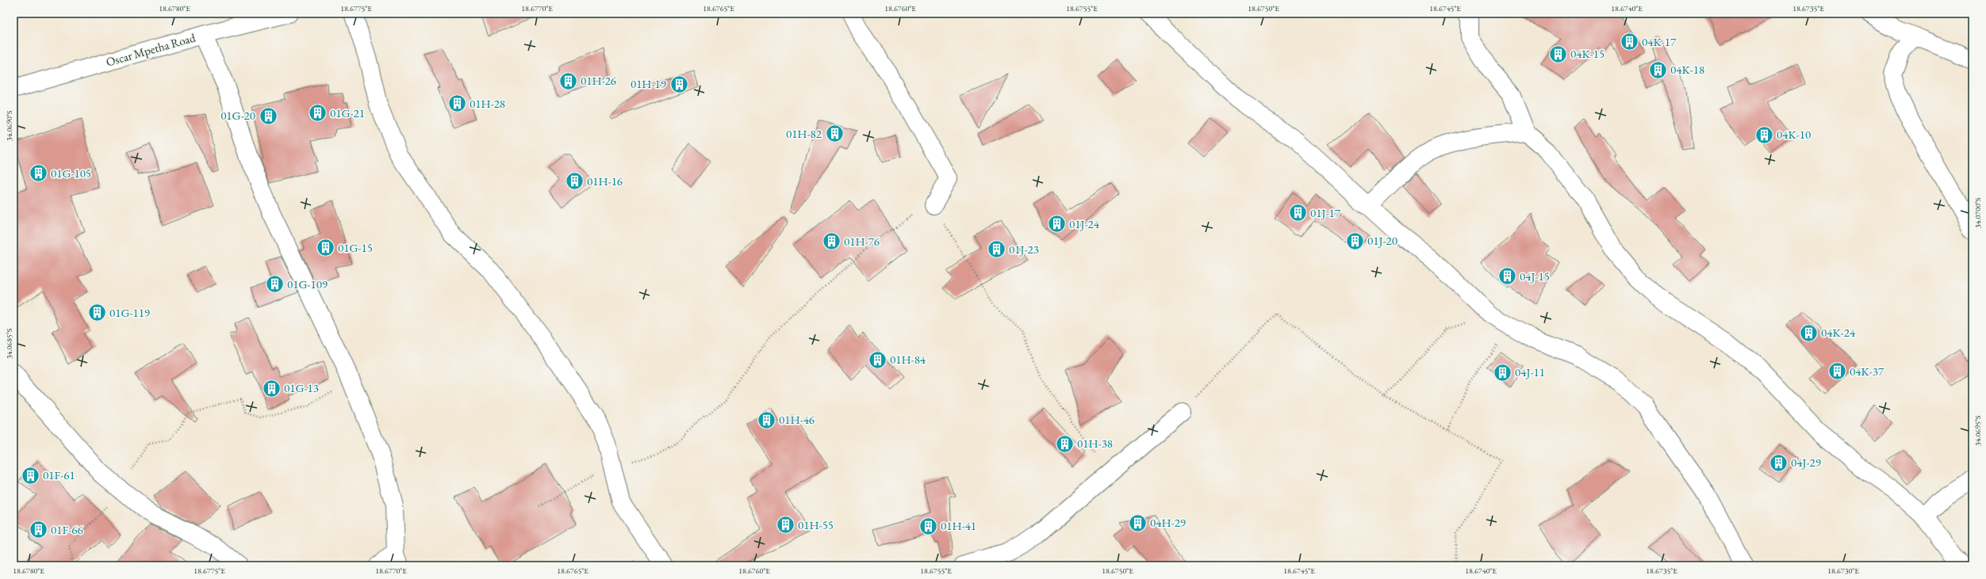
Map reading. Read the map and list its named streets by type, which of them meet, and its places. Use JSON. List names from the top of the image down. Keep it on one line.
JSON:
{"streets":{"street":["Oscar Mpetha Road"]},"places":{"building":["04K-17","04K-15","04K-18","01H-26","01H-19","01H-28","01G-21","01G-20","01H-82","04K-10","01G-105","01H-16","01J-17","01J-24","01J-20","01H-76","01G-15","01J-23","04J-15","01G-109","01G-119","04K-24","01H-84","04K-37","04J-11","01G-13","01H-46","01H-38","04J-29","01F-61","04H-29","01H-55","01H-41","01F-66"]},"coordinates":["18.6780°E","18.6775°E","18.6770°E","18.6765°E","18.6760°E","18.6755°E","18.6750°E","18.6745°E","18.6740°E","18.6735°E","34.0690°S","34.0700°S","34.0685°S","34.0695°S","18.6730°E"]}
